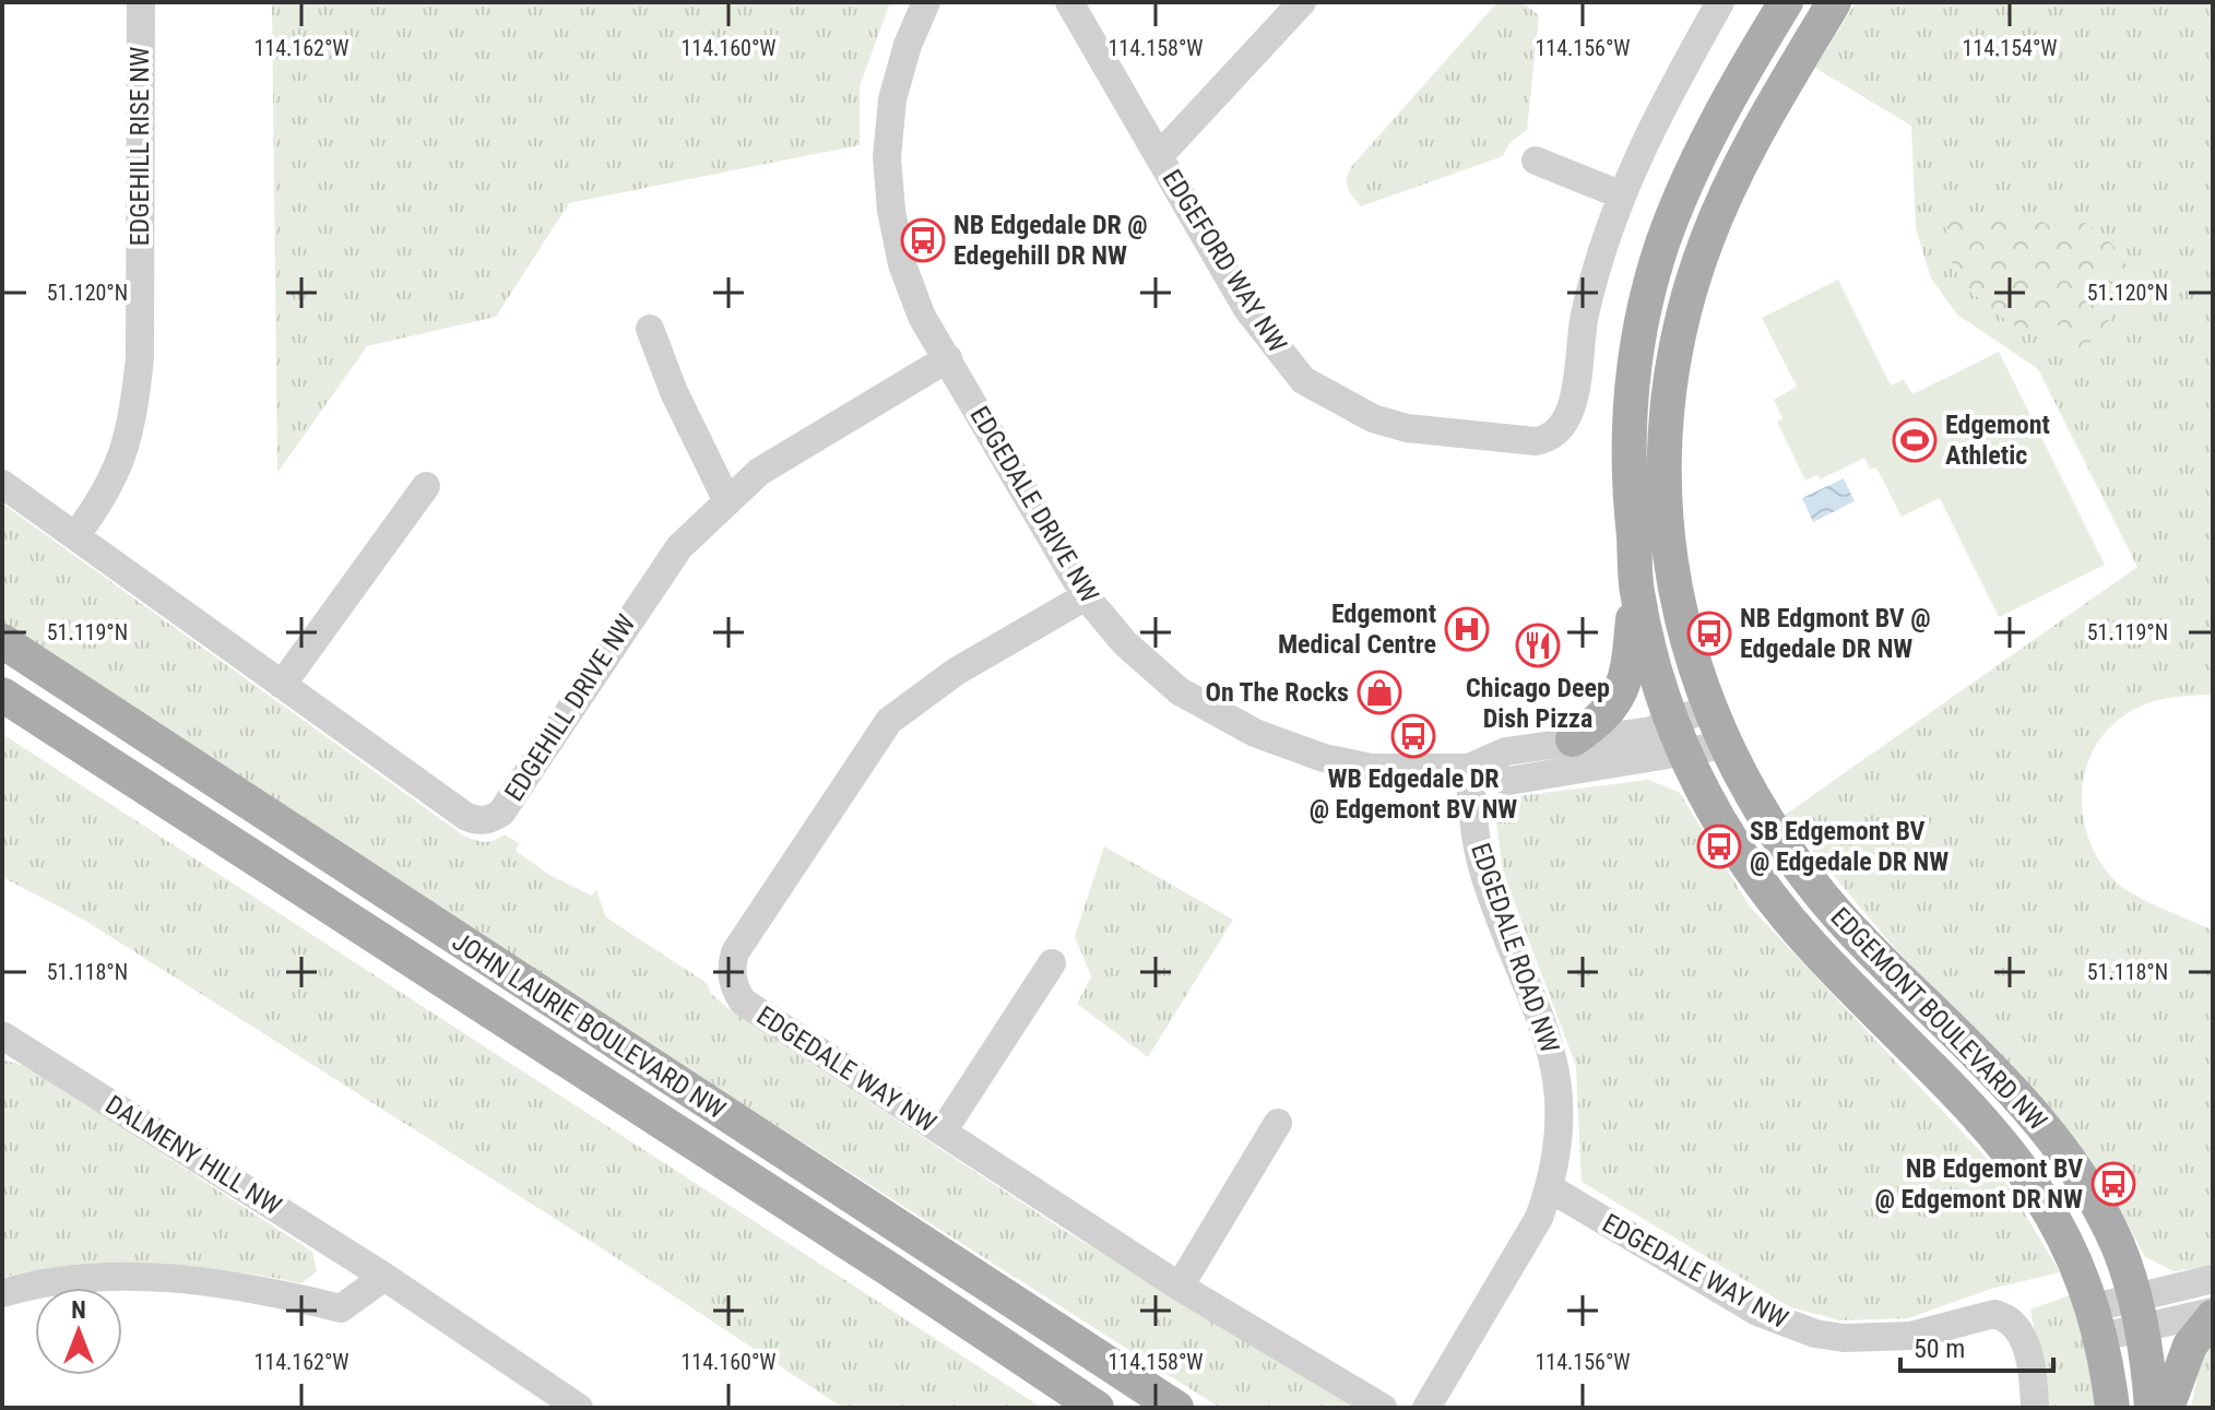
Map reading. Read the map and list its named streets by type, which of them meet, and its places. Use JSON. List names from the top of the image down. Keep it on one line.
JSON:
{"streets":{"main road":["EDGEMONT BOULEVARD NW","JOHN LAURIE BOULEVARD NW"],"street":["EDGEHILL RISE NW","EDGEFORD WAY NW","EDGEDALE DRIVE NW","EDGEHILL DRIVE NW","EDGEDALE ROAD NW","EDGEDALE WAY NW","DALMENY HILL NW"]},"crossings":[["EDGEHILL RISE NW","EDGEHILL DRIVE NW"],["EDGEDALE DRIVE NW","EDGEHILL DRIVE NW"],["EDGEDALE DRIVE NW","EDGEDALE ROAD NW"],["EDGEDALE DRIVE NW","EDGEMONT BOULEVARD NW"],["EDGEDALE DRIVE NW","EDGEDALE WAY NW"],["EDGEDALE ROAD NW","EDGEDALE WAY NW"]],"places":{"bus stop":["NB Edgedale DR @ Edegehill DR NW","NB Edgmont BV @ Edgedale DR NW","WB Edgedale DR @ Edgemont BV NW","SB Edgemont BV @ Edgedale DR NW","NB Edgemont BV @ Edgemont DR NW"],"sports":["Edgemont Athletic"],"hospital":["Edgemont Medical Centre"],"restaurant":["Chicago Deep Dish Pizza"],"shop":["On The Rocks"]},"scale_bar":"50 m","north":"top","coordinates":["114.162°W","114.160°W","114.158°W","114.156°W","114.154°W","51.120°N","51.119°N","51.118°N"]}
